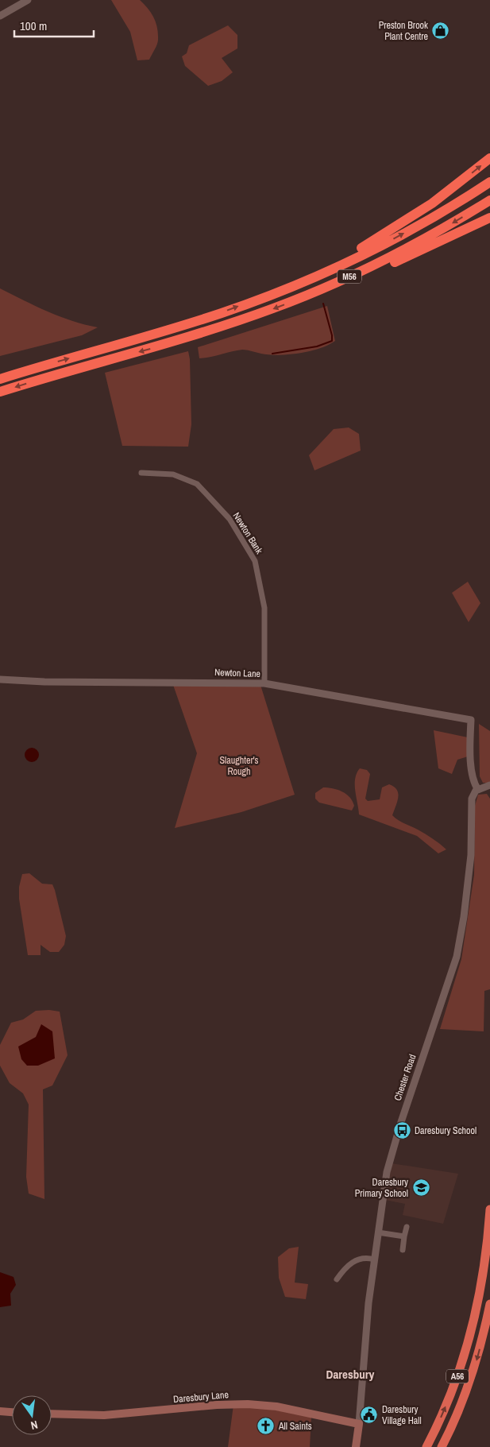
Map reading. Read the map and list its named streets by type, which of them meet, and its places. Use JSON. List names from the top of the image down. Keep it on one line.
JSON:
{"streets":{"highway":["M56","A56"],"main road":["Chester Road","Daresbury Lane"],"street":["Newton Bank","Newton Lane"]},"crossings":[["Newton Bank","Newton Lane"],["Newton Lane","Chester Road"],["Chester Road","Daresbury Lane"]],"districts":["Daresbury"],"parks":["Slaughter's Rough"],"places":{"shop":["Preston Brook Plant Centre"],"bus stop":["Daresbury School"],"school or university":["Daresbury Primary School"],"public building":["Daresbury Village Hall"],"church":["All Saints"]},"scale_bar":"100 m","north":"bottom"}
